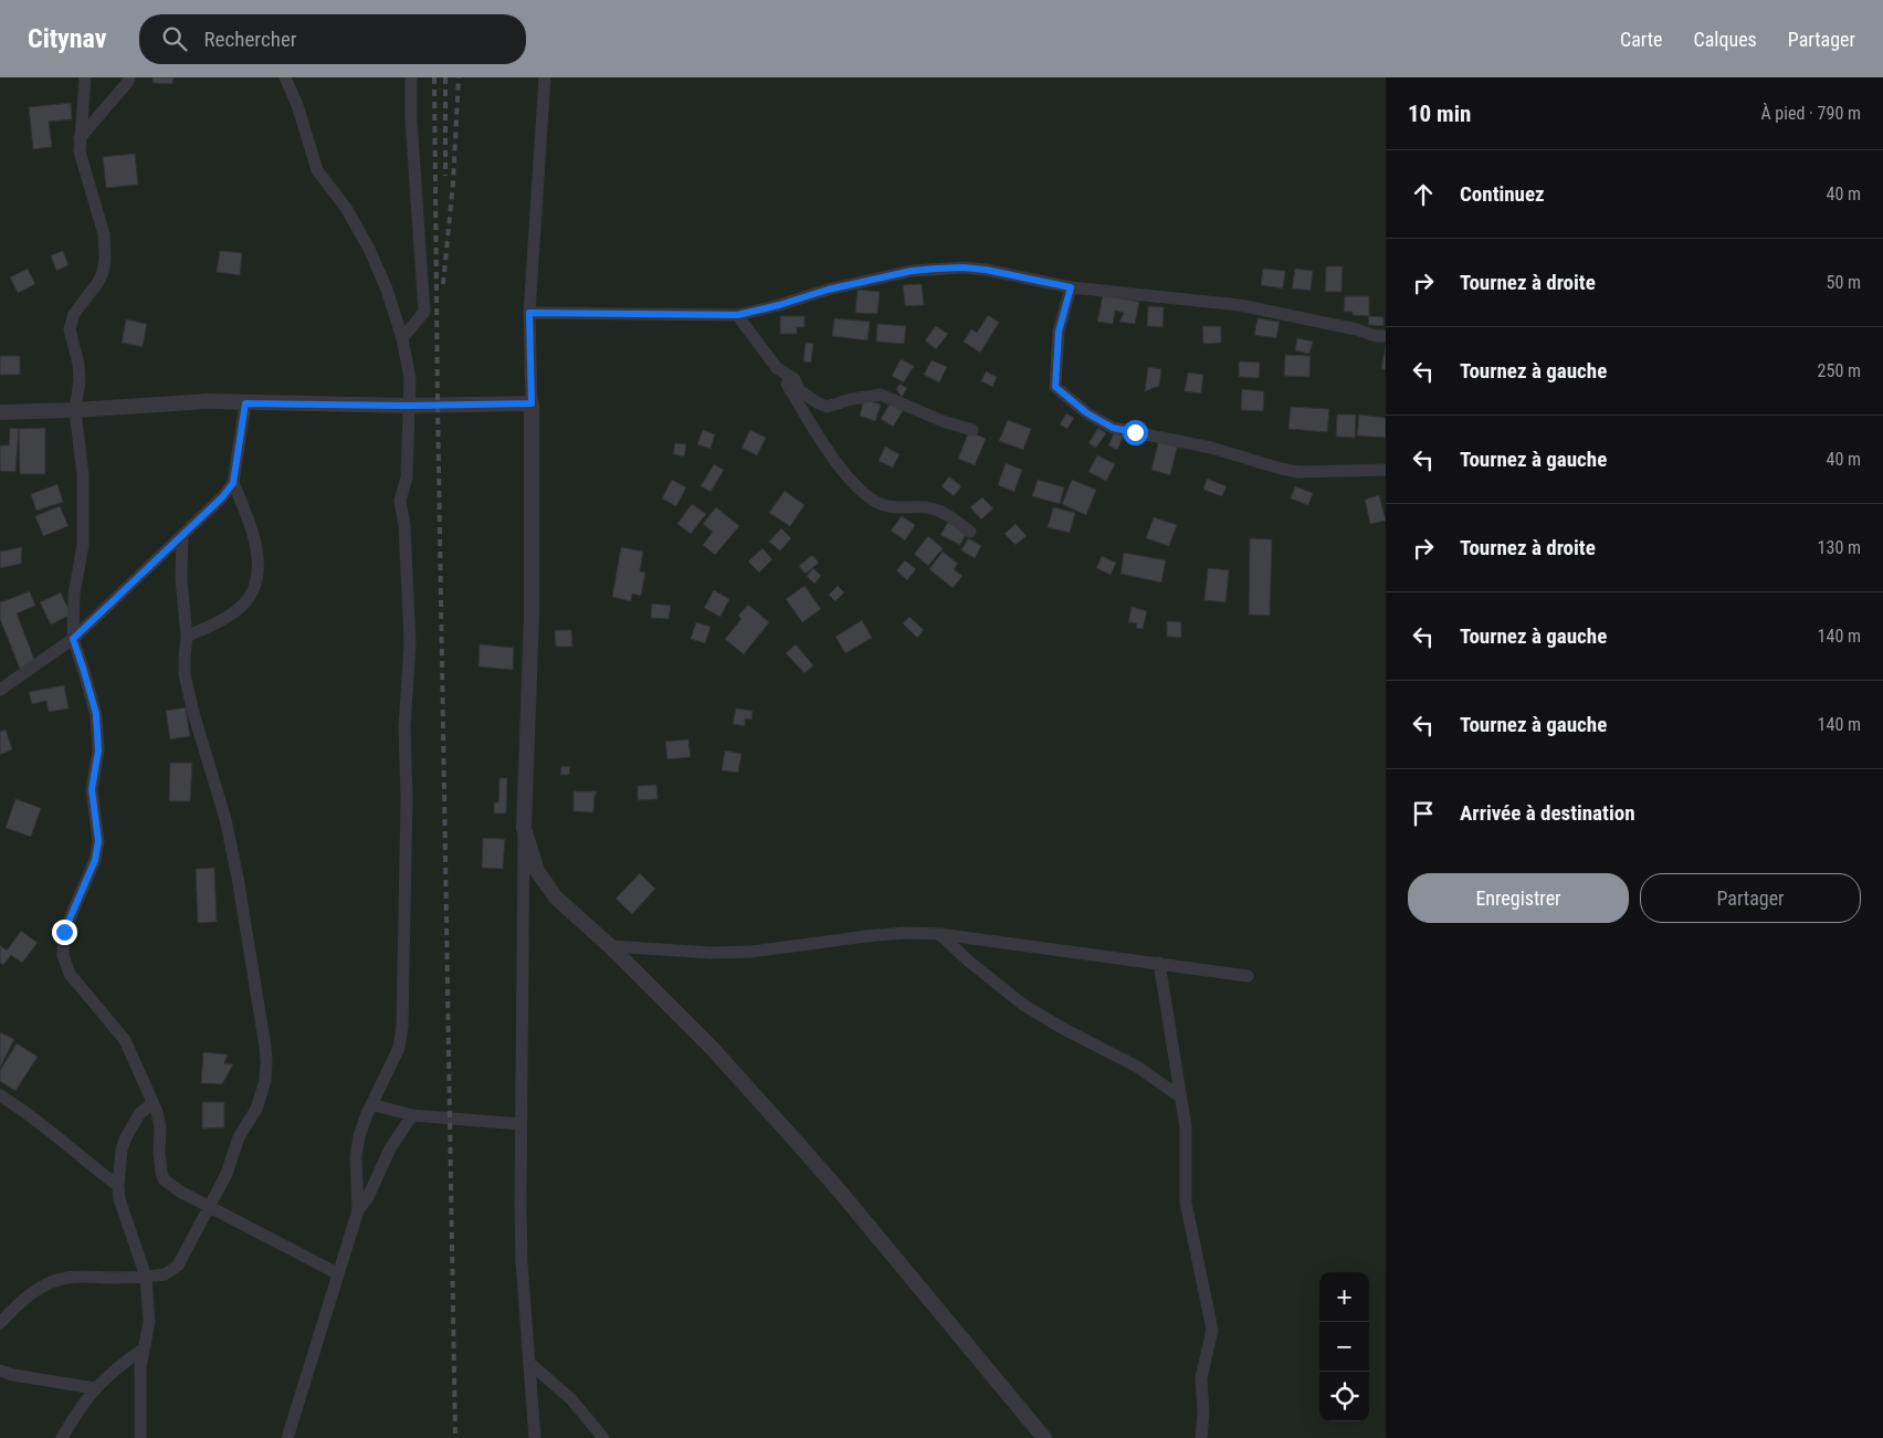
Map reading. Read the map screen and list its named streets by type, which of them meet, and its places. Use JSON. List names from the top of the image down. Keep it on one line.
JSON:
{"page":{"header":"Citynav","search":"Rechercher","nav":["Carte","Calques","Partager"],"heading":["10 min","À pied · 790 m"],"list":[["Continuez","40 m"],["Tournez à droite","50 m"],["Tournez à gauche","250 m"],["Tournez à gauche","40 m"],["Tournez à droite","130 m"],["Tournez à gauche","140 m"],["Tournez à gauche","140 m"],"Arrivée à destination"],"buttons":["Enregistrer","Partager"],"map_buttons":["+","−"]}}
